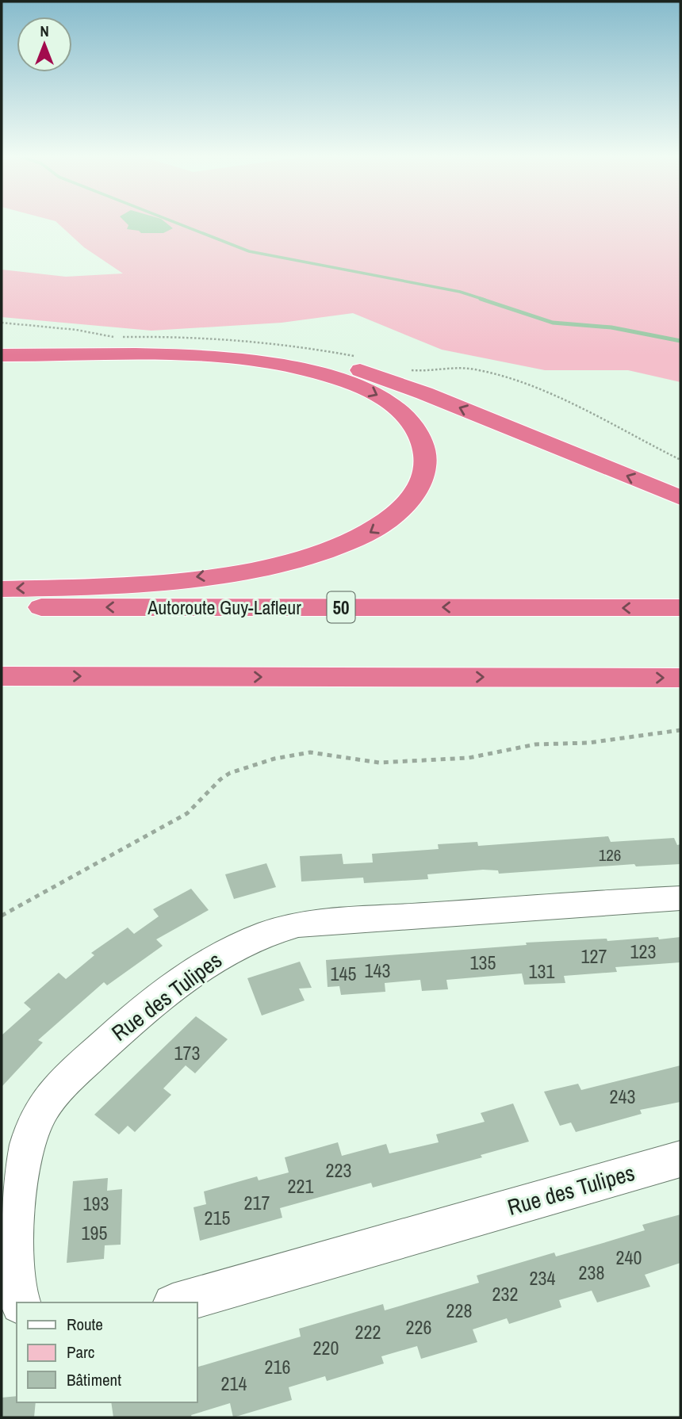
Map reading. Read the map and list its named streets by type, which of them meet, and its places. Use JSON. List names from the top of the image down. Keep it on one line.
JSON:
{"streets":{"highway":["Autoroute Guy-Lafleur","50"],"street":["Rue des Tulipes"]},"house_numbers":["126","123","127","135","143","131","145","173","243","223","221","217","193","215","195","240","238","234","232","228","226","222","220","216","214"],"legend":["Route","Parc","Bâtiment"],"north":"top"}
